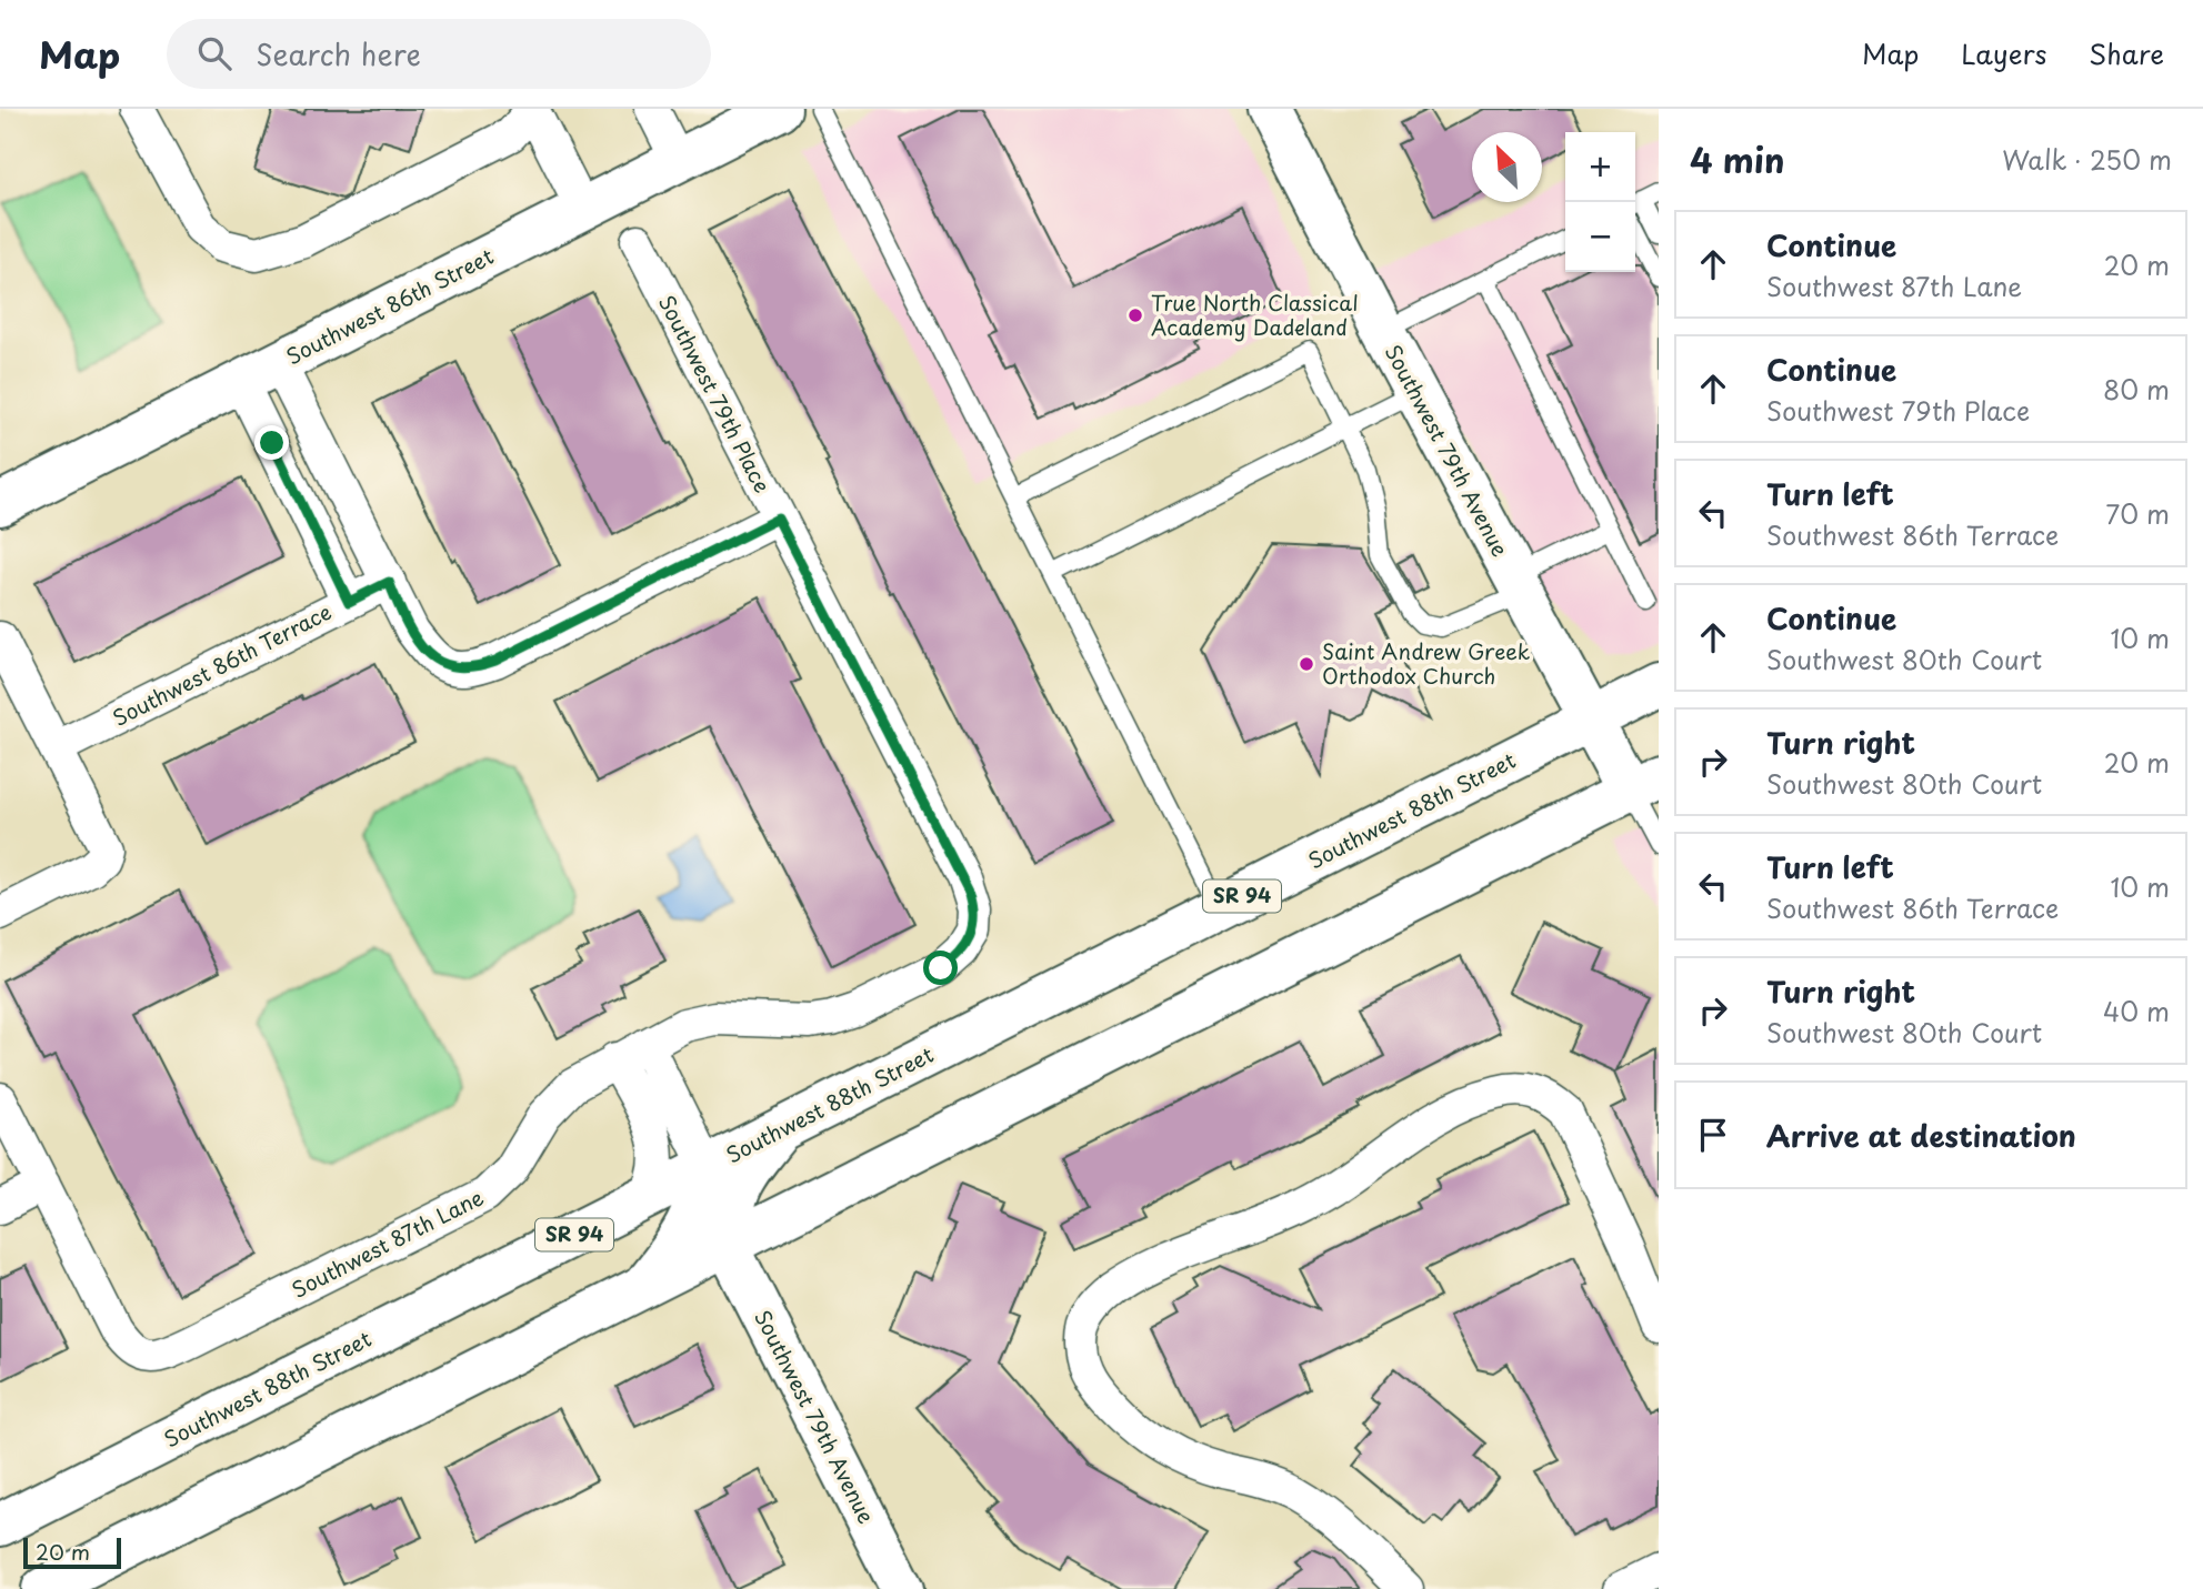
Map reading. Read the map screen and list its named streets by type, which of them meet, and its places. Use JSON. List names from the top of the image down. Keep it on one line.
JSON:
{"streets":{"main road":["Southwest 86th Street","Southwest 79th Avenue","Southwest 88th Street","SR 94"],"street":["Southwest 79th Place","Southwest 86th Terrace","Southwest 87th Lane"]},"crossings":[["Southwest 79th Place","Southwest 87th Lane"],["Southwest 79th Avenue","Southwest 88th Street"]],"places":["True North Classical Academy Dadeland","Saint Andrew Greek Orthodox Church"],"scale_bar":"20 m","north":"top left","page":{"header":"Map","search":"Search here","nav":["Map","Layers","Share"],"heading":["4 min","Walk · 250 m"],"map_buttons":["+","−"],"list":[["Continue","Southwest 87th Lane","20 m"],["Continue","Southwest 79th Place","80 m"],["Turn left","Southwest 86th Terrace","70 m"],["Continue","Southwest 80th Court","10 m"],["Turn right","Southwest 80th Court","20 m"],["Turn left","Southwest 86th Terrace","10 m"],["Turn right","Southwest 80th Court","40 m"],"Arrive at destination"],"scale":"20 m"}}
